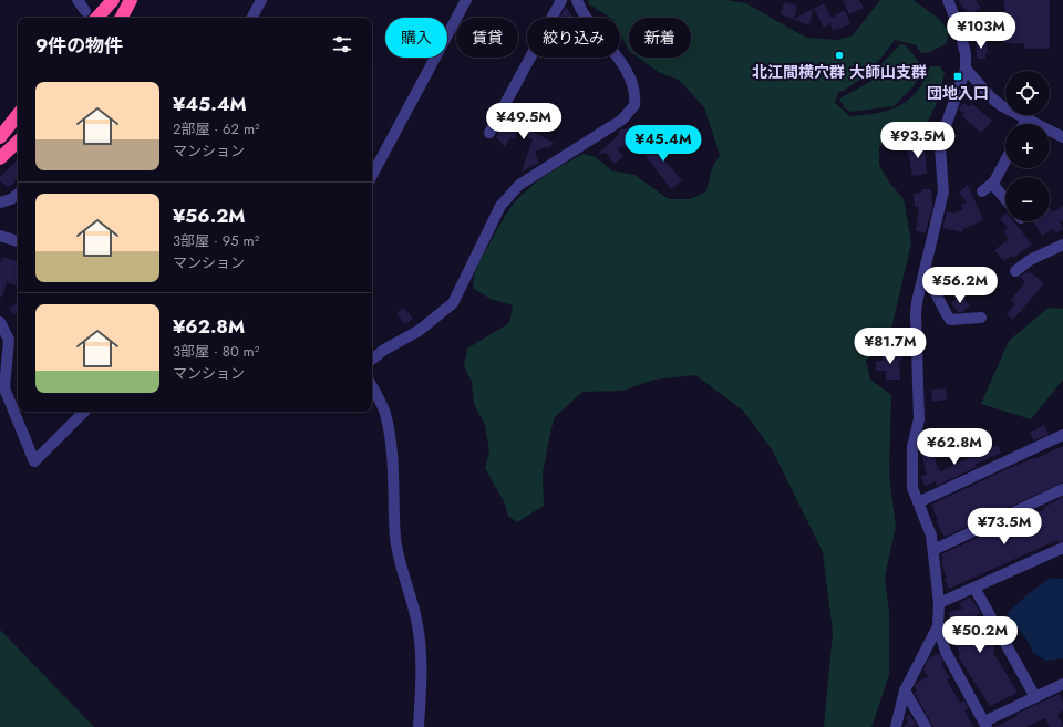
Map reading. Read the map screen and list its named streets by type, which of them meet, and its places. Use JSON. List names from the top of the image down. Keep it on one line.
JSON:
{"places":{"other":["北江間横穴群 大師山支群"],"transit":["団地入口"]},"page":{"price":["¥103M","¥49.5M","¥93.5M","¥45.4M","¥56.2M","¥81.7M","¥62.8M","¥73.5M","¥50.2M"],"chip":["購入","賃貸","絞り込み","新着"],"heading":"9件の物件","map_buttons":["+","−"],"list":[{"name":"¥45.4M","note":"2部屋 · 62 m² · マンション"},{"name":"¥56.2M","note":"3部屋 · 95 m² · マンション"},{"name":"¥62.8M","note":"3部屋 · 80 m² · マンション"}]}}
